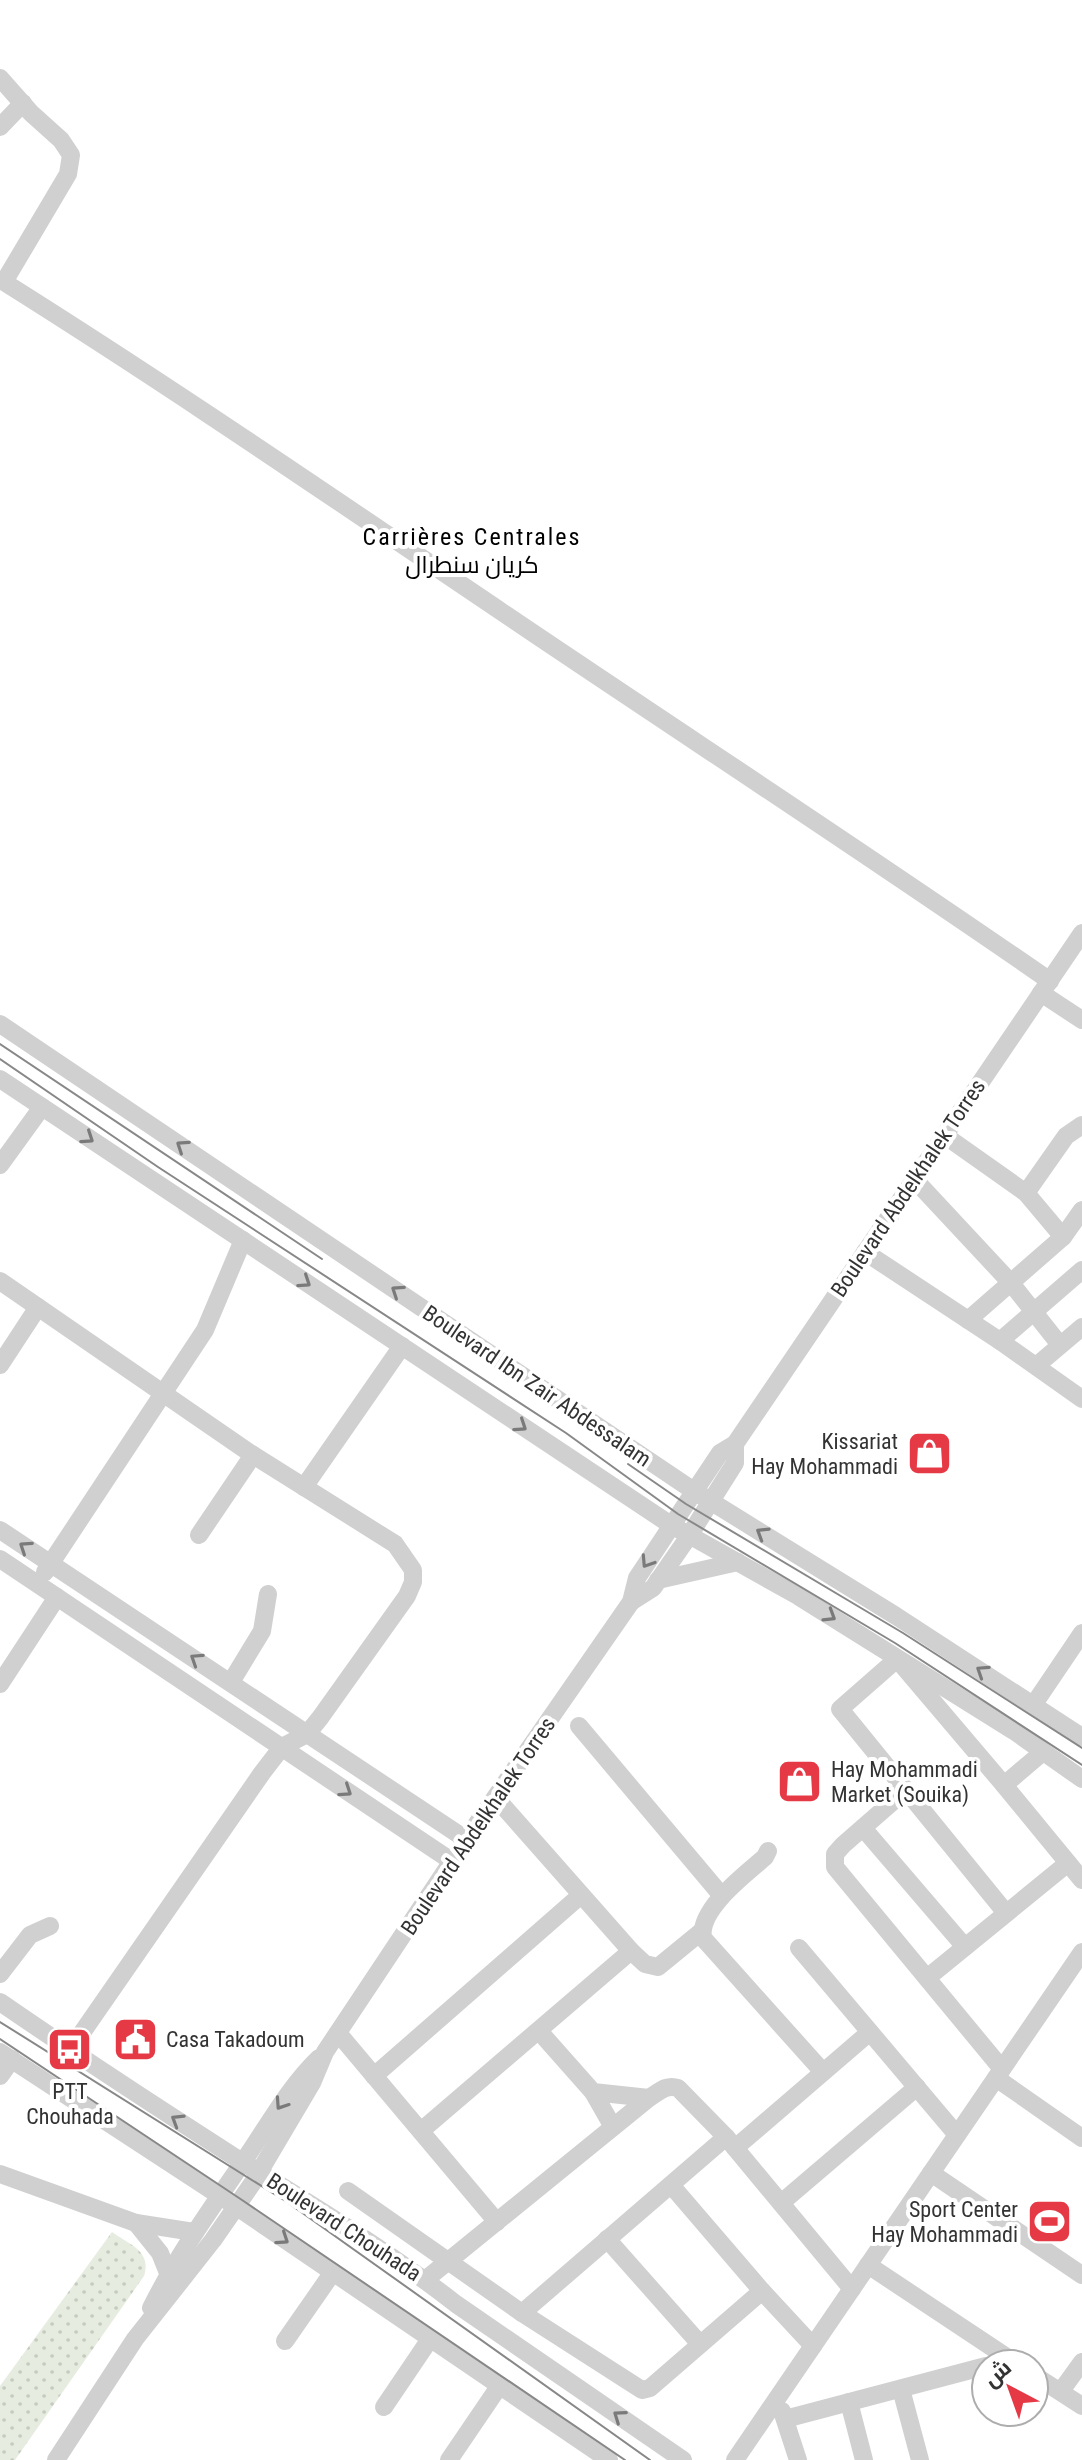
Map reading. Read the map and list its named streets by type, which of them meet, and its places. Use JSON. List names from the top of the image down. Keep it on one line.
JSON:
{"streets":{"street":["Boulevard Abdelkhalek Torres","Boulevard Ibn Zair Abdessalam","Boulevard Chouhada"]},"crossings":[["Boulevard Abdelkhalek Torres","Boulevard Ibn Zair Abdessalam"],["Boulevard Abdelkhalek Torres","Boulevard Chouhada"]],"districts":["Carrières Centrales كريان سنطرال"],"places":{"shop":["Kissariat Hay Mohammadi","Hay Mohammadi Market (Souika)"],"public building":["Casa Takadoum"],"bus stop":["PTT Chouhada"],"sports":["Sport Center Hay Mohammadi"]},"north":"top left"}
